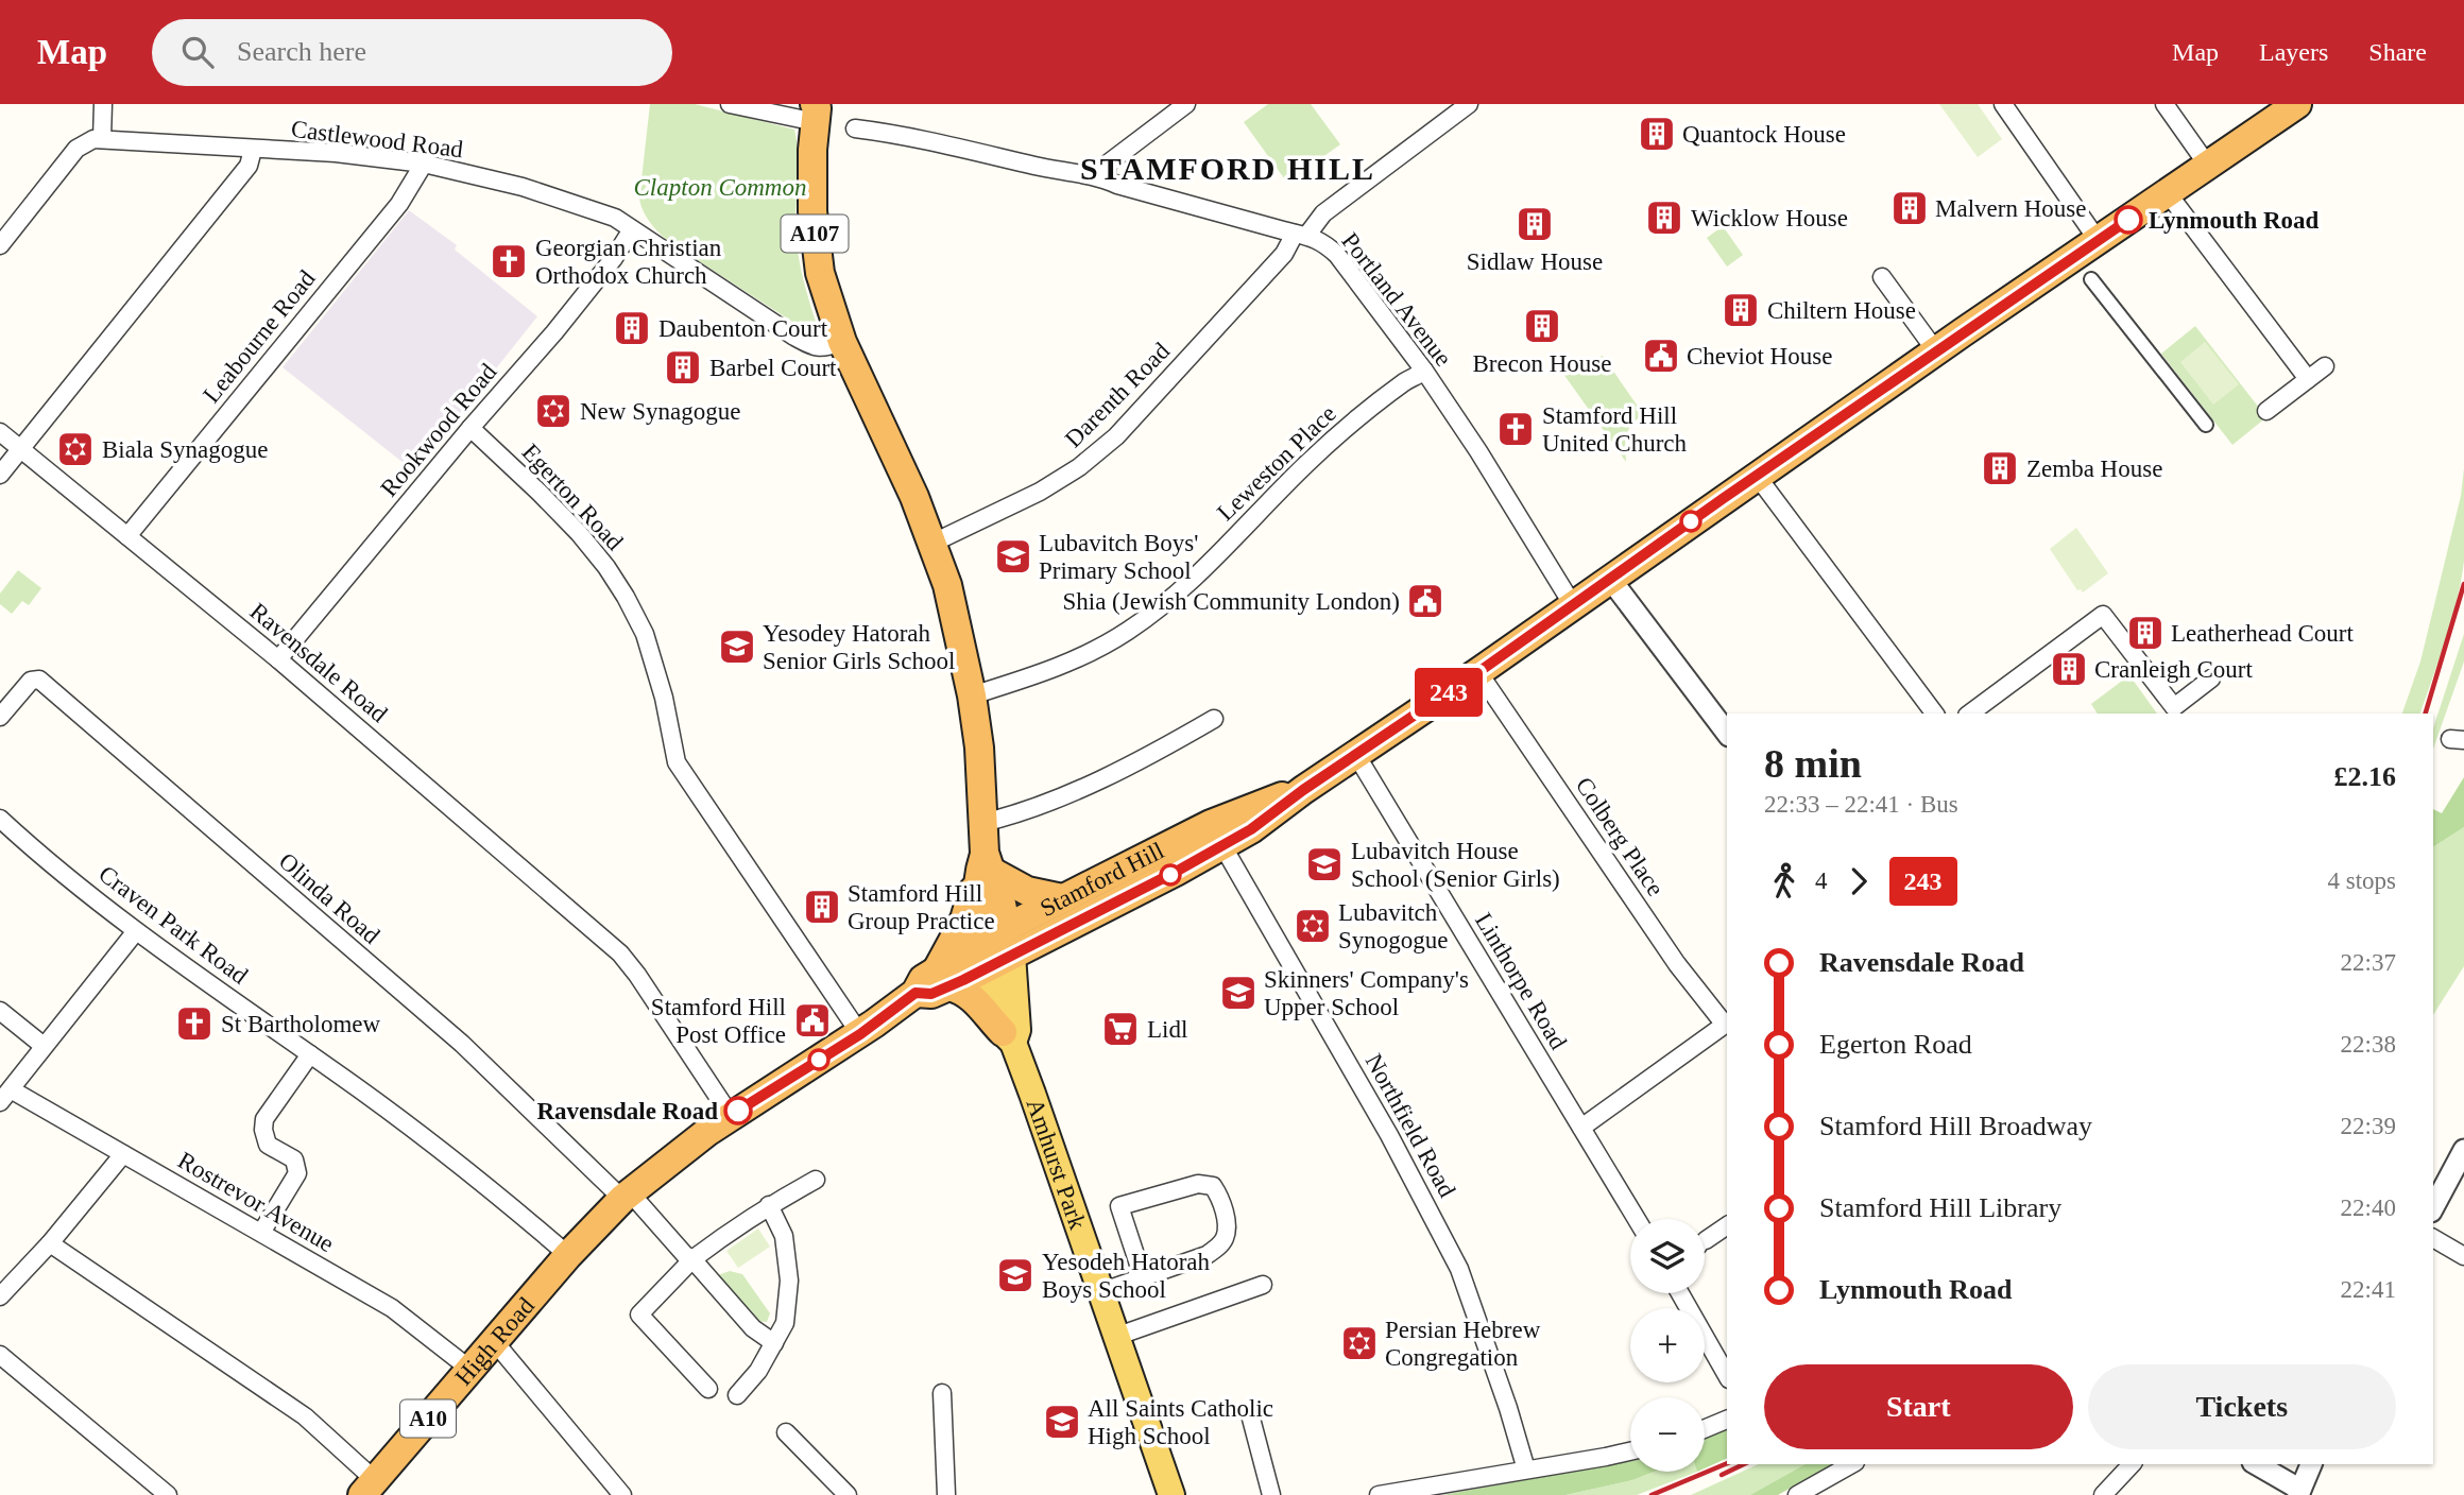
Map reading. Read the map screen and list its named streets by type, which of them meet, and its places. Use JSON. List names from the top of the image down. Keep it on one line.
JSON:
{"streets":{"highway":["A107","Stamford Hill","High Road","A10"],"main road":["Amhurst Park"],"street":["Castlewood Road","Portland Avenue","Leabourne Road","Darenth Road","Rookwood Road","Leweston Place","Egerton Road","Ravensdale Road","Colberg Place","Olinda Road","Craven Park Road","Linthorpe Road","Northfield Road","Rostrevor Avenue"]},"crossings":[["Castlewood Road","A107"],["Castlewood Road","Leabourne Road"],["Castlewood Road","Rookwood Road"],["A107","Darenth Road"],["A107","Leweston Place"],["A107","Stamford Hill"],["A107","Amhurst Park"],["Portland Avenue","Darenth Road"],["Portland Avenue","Leweston Place"],["Portland Avenue","Stamford Hill"],["Leabourne Road","Ravensdale Road"],["Rookwood Road","Egerton Road"],["Rookwood Road","Ravensdale Road"],["Egerton Road","Stamford Hill"],["Ravensdale Road","Stamford Hill"],["Colberg Place","Stamford Hill"],["Stamford Hill","Olinda Road"],["Stamford Hill","Craven Park Road"],["Stamford Hill","Linthorpe Road"],["Stamford Hill","Northfield Road"],["Stamford Hill","Amhurst Park"],["Stamford Hill","High Road"],["Craven Park Road","High Road"],["Rostrevor Avenue","High Road"]],"districts":["STAMFORD HILL"],"parks":["Clapton Common"],"places":{"building":["Quantock House","Malvern House","Wicklow House","Sidlaw House","Chiltern House","Brecon House","Daubenton Court","Barbel Court","Zemba House","Leatherhead Court","Cranleigh Court","Stamford Hill Group Practice"],"other":["Lynmouth Road","Ravensdale Road"],"church":["Georgian Christian Orthodox Church","Stamford Hill United Church","St Bartholomew"],"public building":["Cheviot House","Shia (Jewish Community London)","Stamford Hill Post Office"],"synagogue":["New Synagogue","Biala Synagogue","Lubavitch Synogogue","Persian Hebrew Congregation"],"school or university":["Lubavitch Boys' Primary School","Yesodey Hatorah Senior Girls School","Lubavitch House School (Senior Girls)","Skinners' Company's Upper School","Yesodeh Hatorah Boys School","All Saints Catholic High School"],"supermarket":["Lidl"]},"lines":["bus line 243"],"page":{"header":"Map","search":"Search here","nav":["Map","Layers","Share"],"on_map":"243","heading":["8 min","22:33 – 22:41 · Bus","£2.16"],"legs":["4","243","4 stops"],"list":[{"name":"Ravensdale Road","value":"22:37"},{"name":"Egerton Road","value":"22:38"},{"name":"Stamford Hill Broadway","value":"22:39"},{"name":"Stamford Hill Library","value":"22:40"},{"name":"Lynmouth Road","value":"22:41"}],"map_buttons":["+","−"],"buttons":["Start","Tickets"]}}
